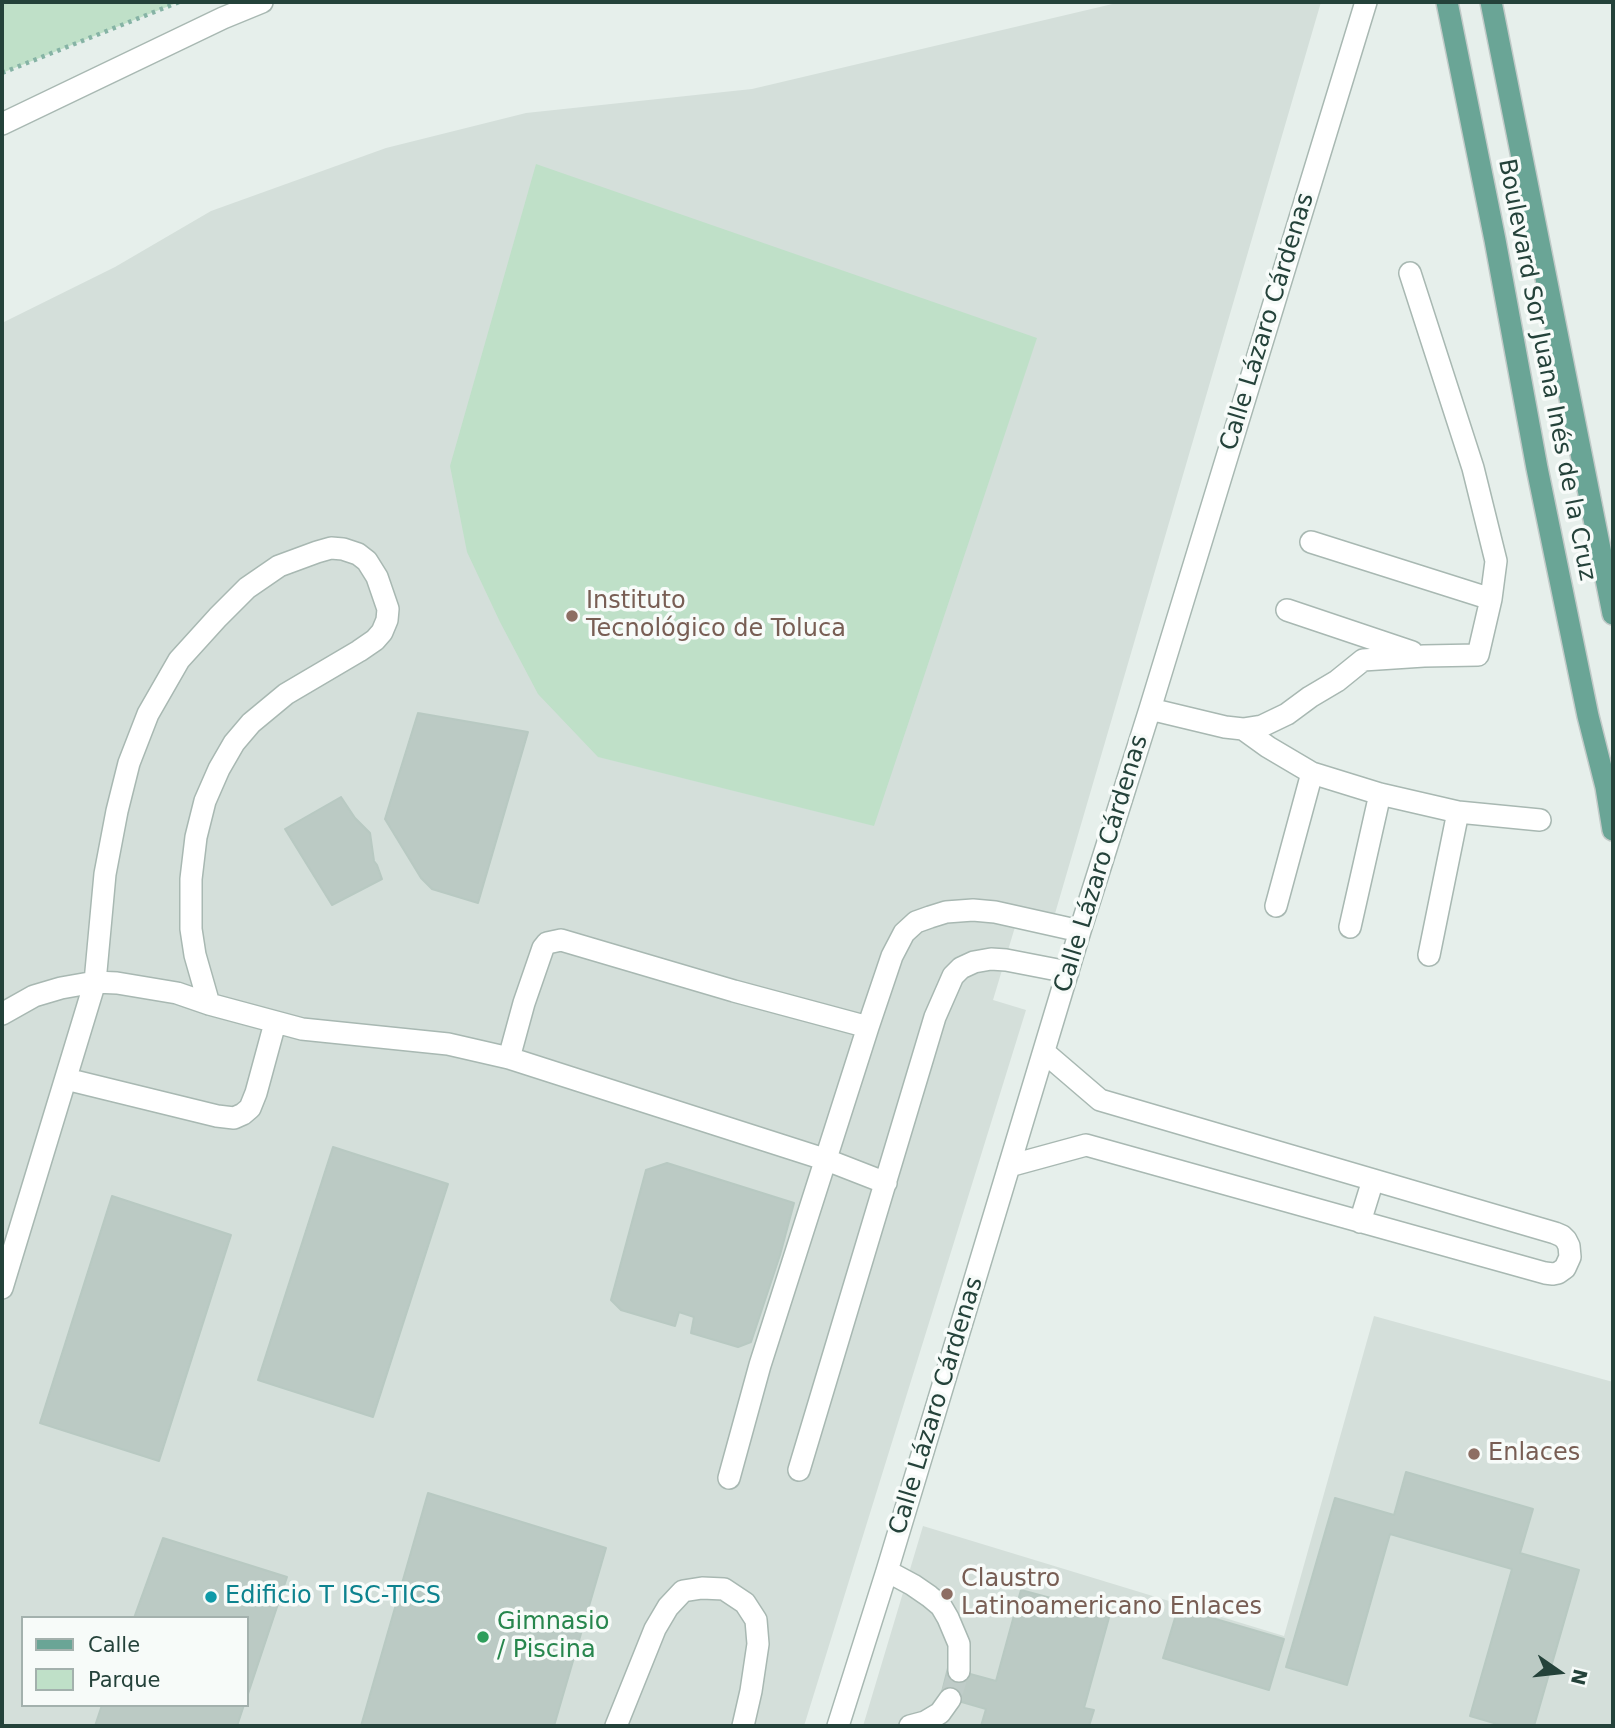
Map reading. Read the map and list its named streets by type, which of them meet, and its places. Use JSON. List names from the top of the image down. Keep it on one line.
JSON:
{"streets":{"main road":["Boulevard Sor Juana Inés de la Cruz"],"street":["Calle Lázaro Cárdenas"]},"places":["Instituto Tecnológico de Toluca","Enlaces","Claustro Latinoamericano Enlaces","Edificio T ISC-TICS","Gimnasio / Piscina"],"legend":["Calle","Parque"],"north":"right"}
